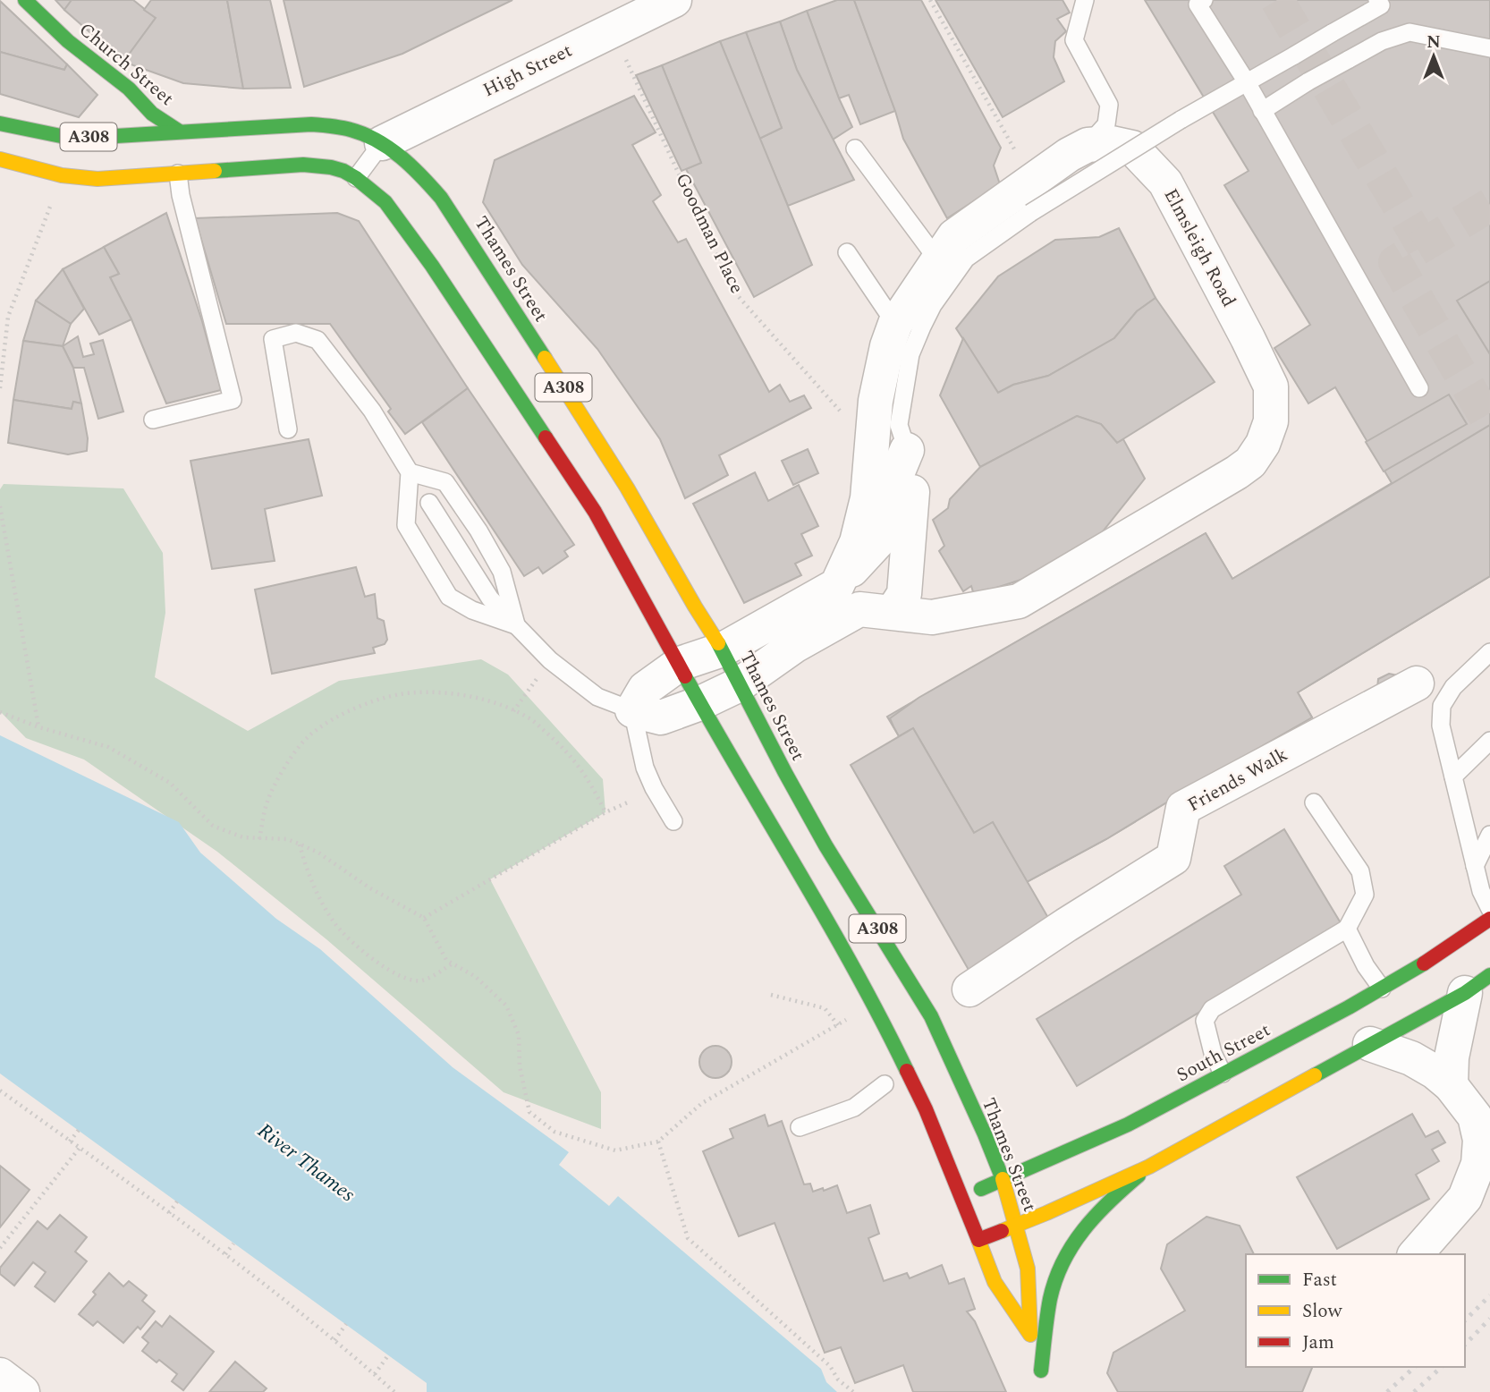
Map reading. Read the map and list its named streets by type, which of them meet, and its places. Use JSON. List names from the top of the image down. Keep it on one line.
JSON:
{"streets":{"main road":["Church Street","A308","Thames Street","South Street"],"street":["High Street","Elmsleigh Road","Friends Walk"],"path":["Goodman Place"]},"crossings":[["Church Street","A308"],["High Street","A308"],["High Street","Thames Street"],["A308","Thames Street"],["Goodman Place","Elmsleigh Road"],["Thames Street","South Street"]],"water":["River Thames"],"legend":["Fast","Slow","Jam"],"north":"top"}
